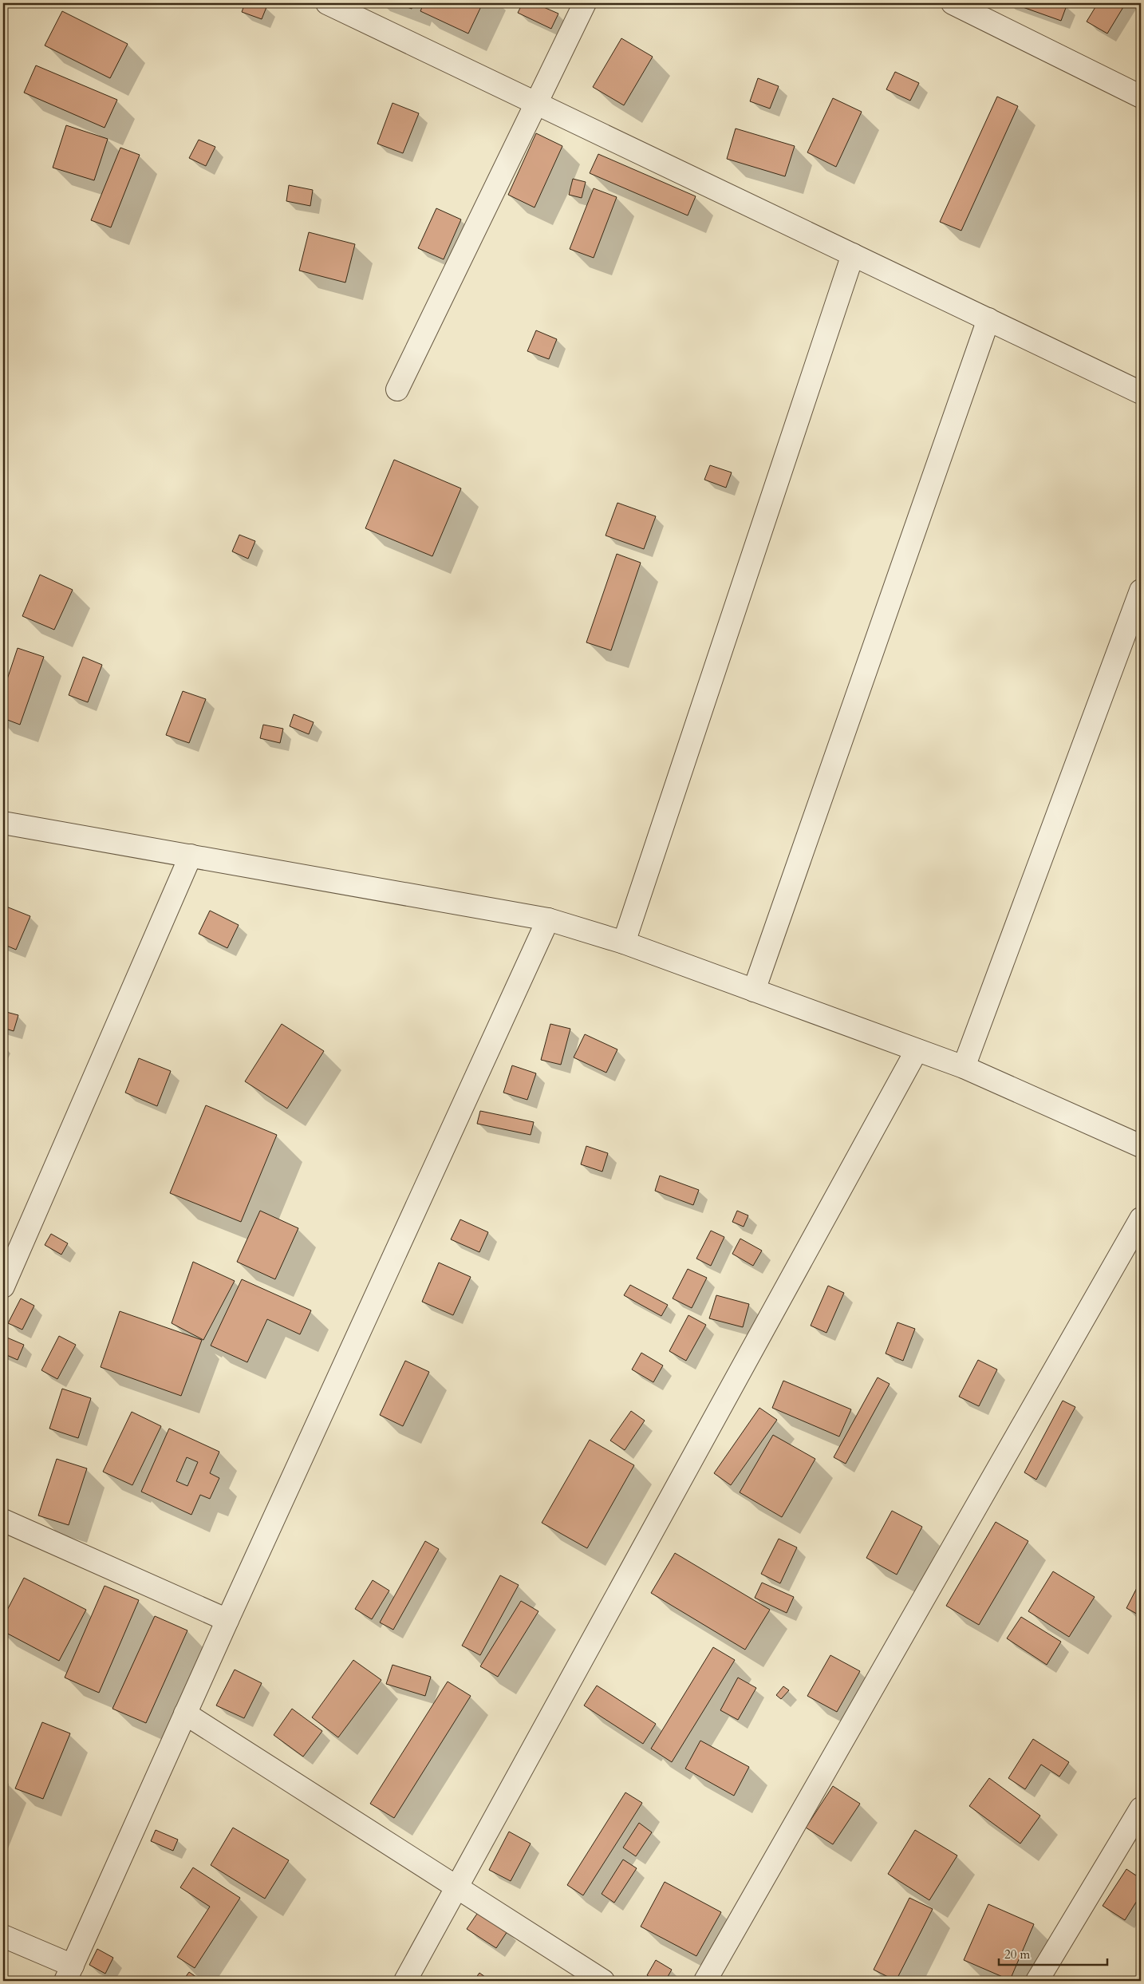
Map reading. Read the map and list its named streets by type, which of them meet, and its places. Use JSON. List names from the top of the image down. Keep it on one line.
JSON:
{"scale_bar":"20 m"}
